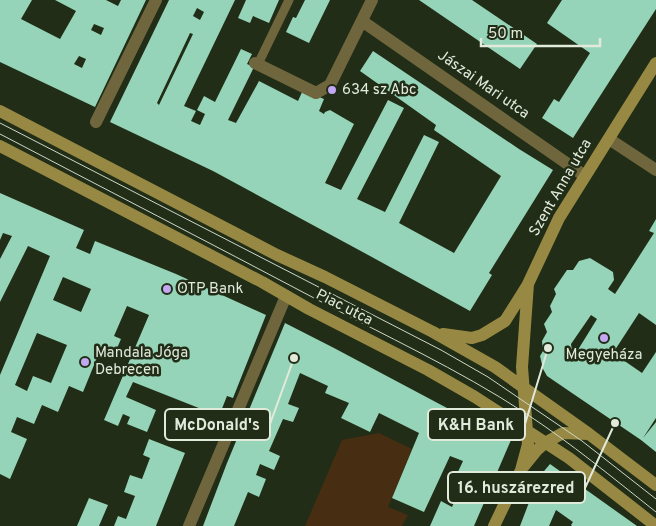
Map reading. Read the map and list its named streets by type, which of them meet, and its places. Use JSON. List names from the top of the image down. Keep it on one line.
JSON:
{"streets":{"street":["Jászai Mari utca","Szent Anna utca","Piac utca"]},"crossings":[["Jászai Mari utca","Szent Anna utca"],["Szent Anna utca","Piac utca"]],"places":["634 sz Abc","OTP Bank","Megyeháza","K&H Bank","McDonald's","Mandala Jóga Debrecen","16. huszárezred"],"scale_bar":"50 m"}
